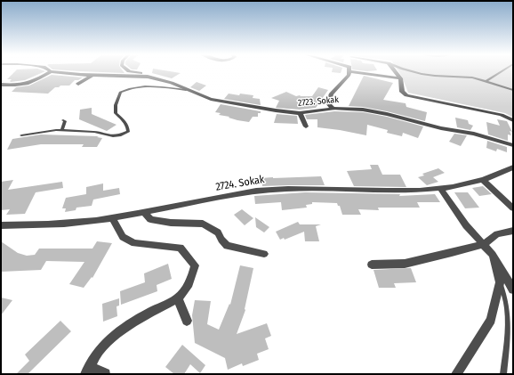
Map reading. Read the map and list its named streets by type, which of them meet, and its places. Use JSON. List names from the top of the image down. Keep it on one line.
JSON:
{"streets":{"street":["2723. Sokak","2724. Sokak"]}}
